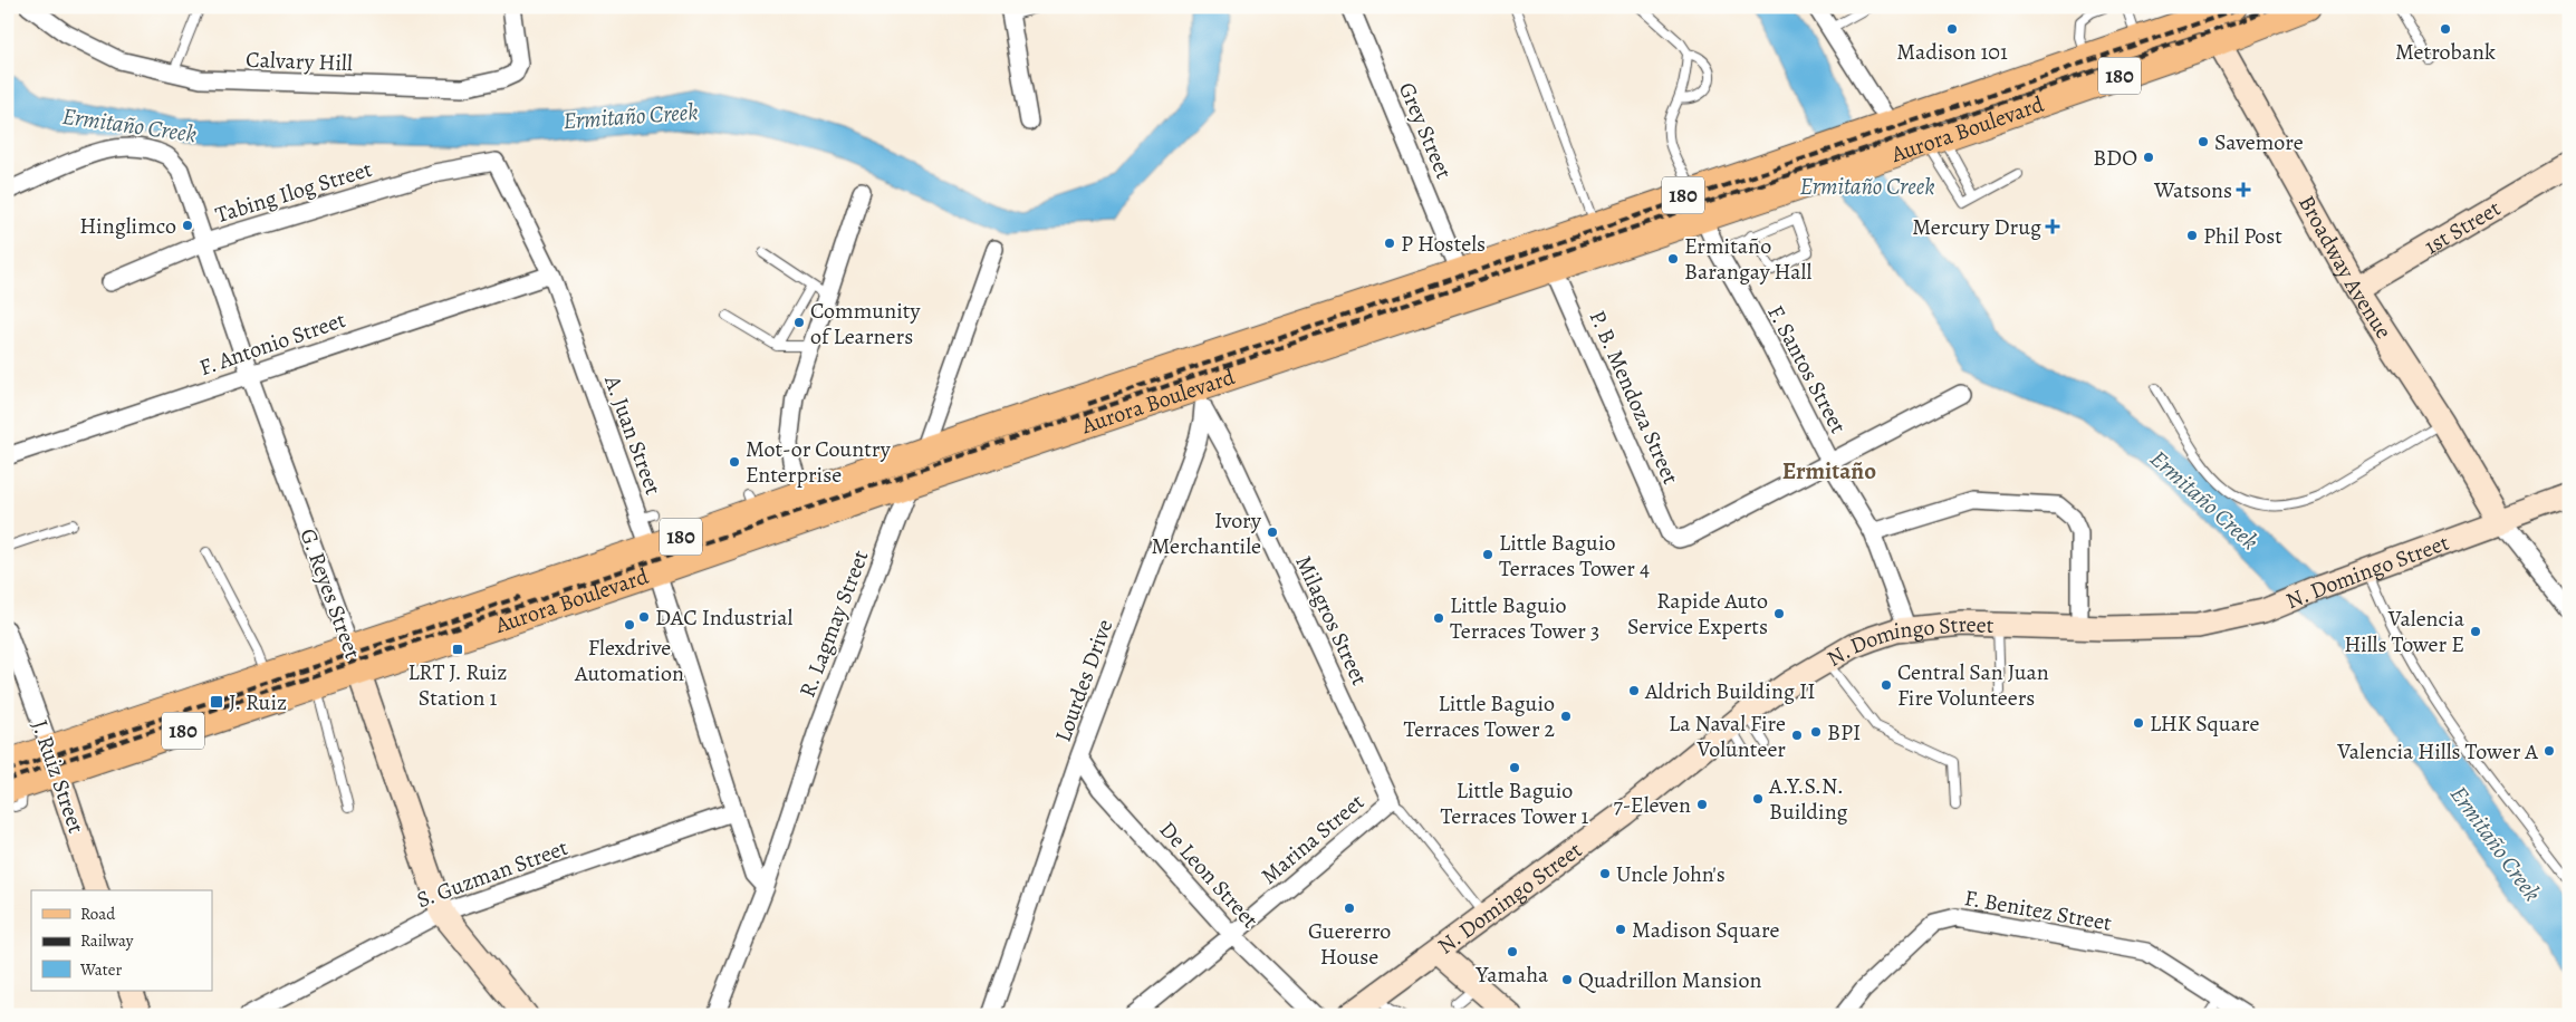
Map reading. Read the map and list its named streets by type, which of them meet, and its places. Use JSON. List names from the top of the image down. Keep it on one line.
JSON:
{"streets":{"main road":["180","Aurora Boulevard","1st Street","Broadway Avenue","N. Domingo Street","G. Reyes Street","J. Ruiz Street"],"street":["Calvary Hill","Grey Street","Tabing Ilog Street","F. Antonio Street","F. Santos Street","P. B. Mendoza Street","A. Juan Street","Milagros Street","R. Lagmay Street","Lourdes Drive","Marina Street","S. Guzman Street","De Leon Street","F. Benitez Street"]},"crossings":[["Aurora Boulevard","Grey Street"],["Aurora Boulevard","Broadway Avenue"],["Aurora Boulevard","F. Santos Street"],["Aurora Boulevard","P. B. Mendoza Street"],["Aurora Boulevard","A. Juan Street"],["Aurora Boulevard","G. Reyes Street"],["Aurora Boulevard","Milagros Street"],["Aurora Boulevard","R. Lagmay Street"],["Aurora Boulevard","Lourdes Drive"],["Aurora Boulevard","J. Ruiz Street"],["Tabing Ilog Street","A. Juan Street"],["Tabing Ilog Street","G. Reyes Street"],["1st Street","Broadway Avenue"],["Broadway Avenue","N. Domingo Street"],["F. Antonio Street","A. Juan Street"],["F. Antonio Street","G. Reyes Street"],["F. Santos Street","P. B. Mendoza Street"],["F. Santos Street","N. Domingo Street"],["A. Juan Street","R. Lagmay Street"],["A. Juan Street","S. Guzman Street"],["G. Reyes Street","S. Guzman Street"],["Milagros Street","Lourdes Drive"],["Milagros Street","Marina Street"],["Lourdes Drive","De Leon Street"],["Marina Street","De Leon Street"]],"districts":["Ermitaño"],"water":["Ermitaño Creek"],"places":{"other":["Madison 101","Metrobank","Savemore","BDO","Hinglimco","Phil Post","P Hostels","Ermitaño Barangay Hall","Community of Learners","Mot-or Country Enterprise","Ivory Merchantile","Little Baguio Terraces Tower 4","Rapide Auto Service Experts","DAC Industrial","Little Baguio Terraces Tower 3","Flexdrive Automation","Valencia Hills Tower E","Central San Juan Fire Volunteers","Aldrich Building II","Little Baguio Terraces Tower 2","LHK Square","BPI","La Naval Fire Volunteer","Valencia Hills Tower A","Little Baguio Terraces Tower 1","A.Y.S.N. Building","7-Eleven","Uncle John's","Guererro House","Madison Square","Yamaha","Quadrillon Mansion"],"health":["Watsons","Mercury Drug"],"transit":["LRT J. Ruiz Station 1","J. Ruiz"]},"legend":["Road","Railway","Water"]}
